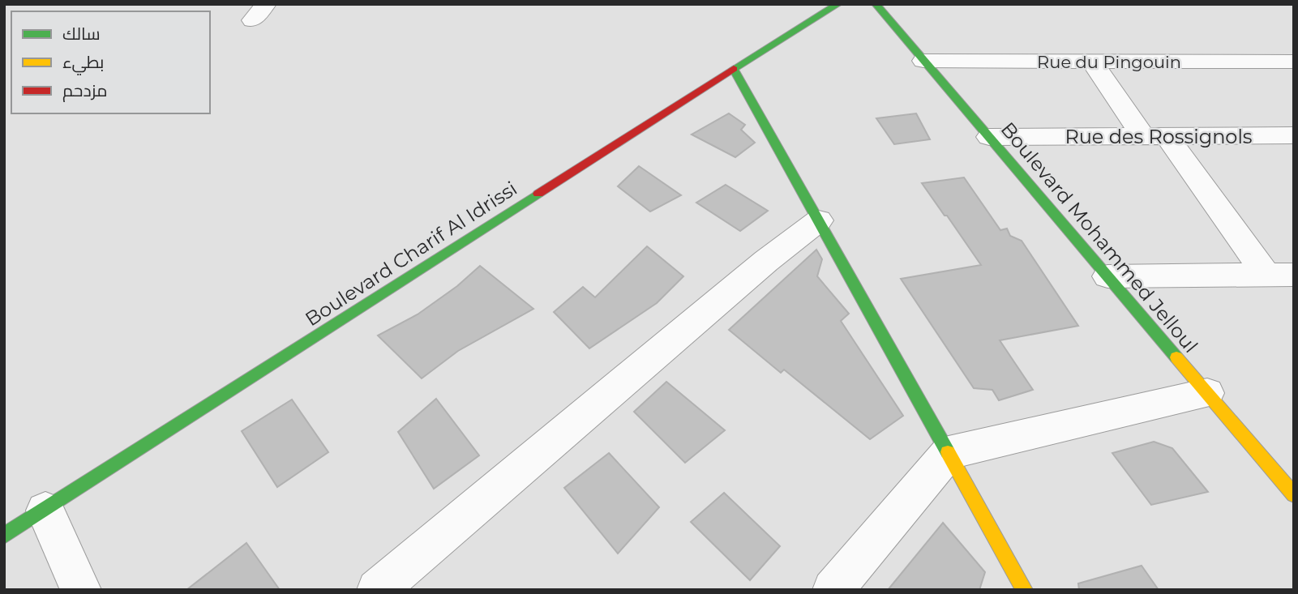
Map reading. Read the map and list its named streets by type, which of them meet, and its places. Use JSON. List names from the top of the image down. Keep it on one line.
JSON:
{"streets":{"street":["Rue du Pingouin","Rue des Rossignols","Boulevard Mohammed Jelloul","Boulevard Charif Al Idrissi"]},"crossings":[["Rue du Pingouin","Boulevard Mohammed Jelloul"],["Rue des Rossignols","Boulevard Mohammed Jelloul"]],"legend":["سالك","بطيء","مزدحم"]}
